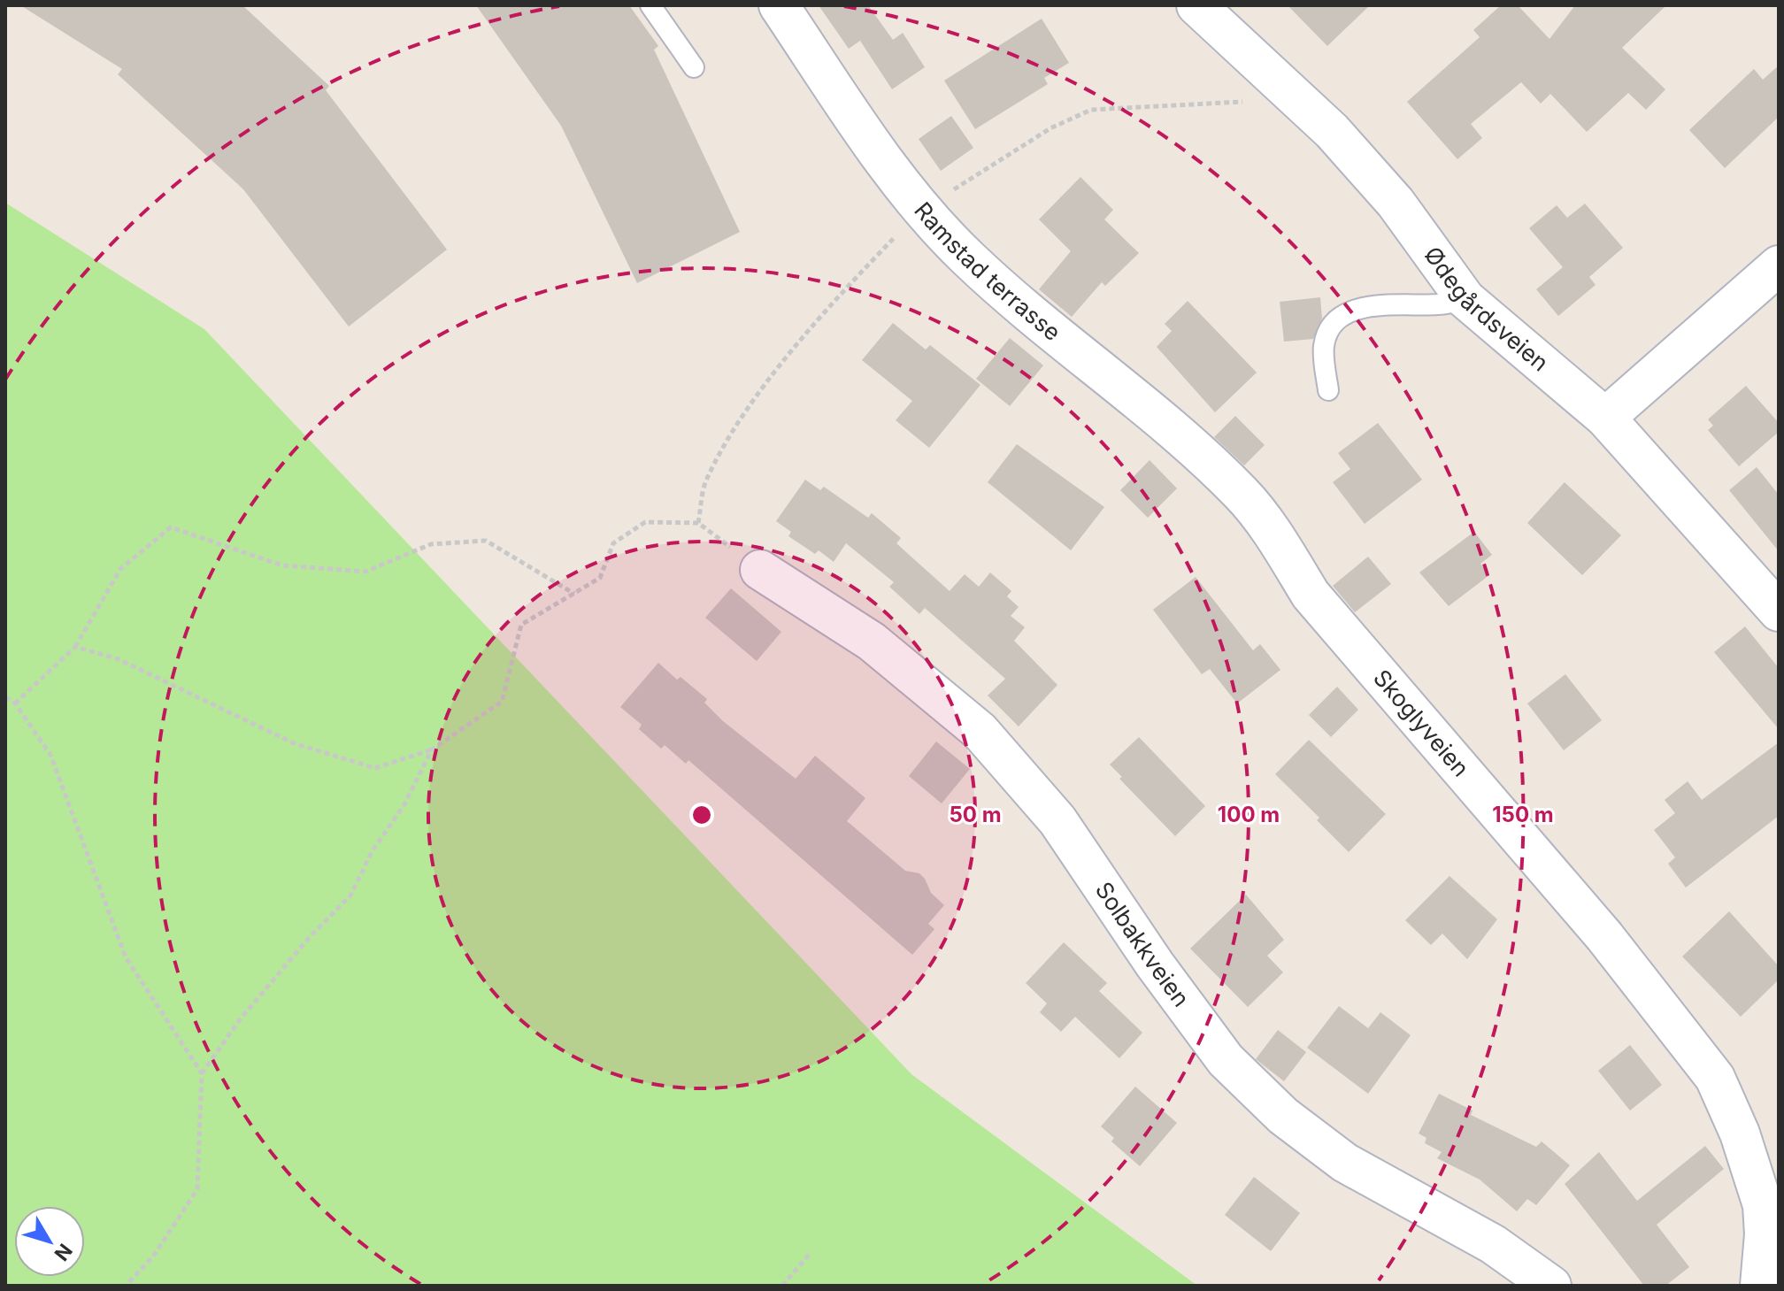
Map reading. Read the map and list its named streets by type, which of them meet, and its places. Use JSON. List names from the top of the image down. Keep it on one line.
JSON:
{"streets":{"street":["Ramstad terrasse","Ødegårdsveien","Skoglyveien","Solbakkveien"]},"crossings":[["Ramstad terrasse","Skoglyveien"]],"north":"bottom right","rings":["50 m","100 m","150 m"]}
